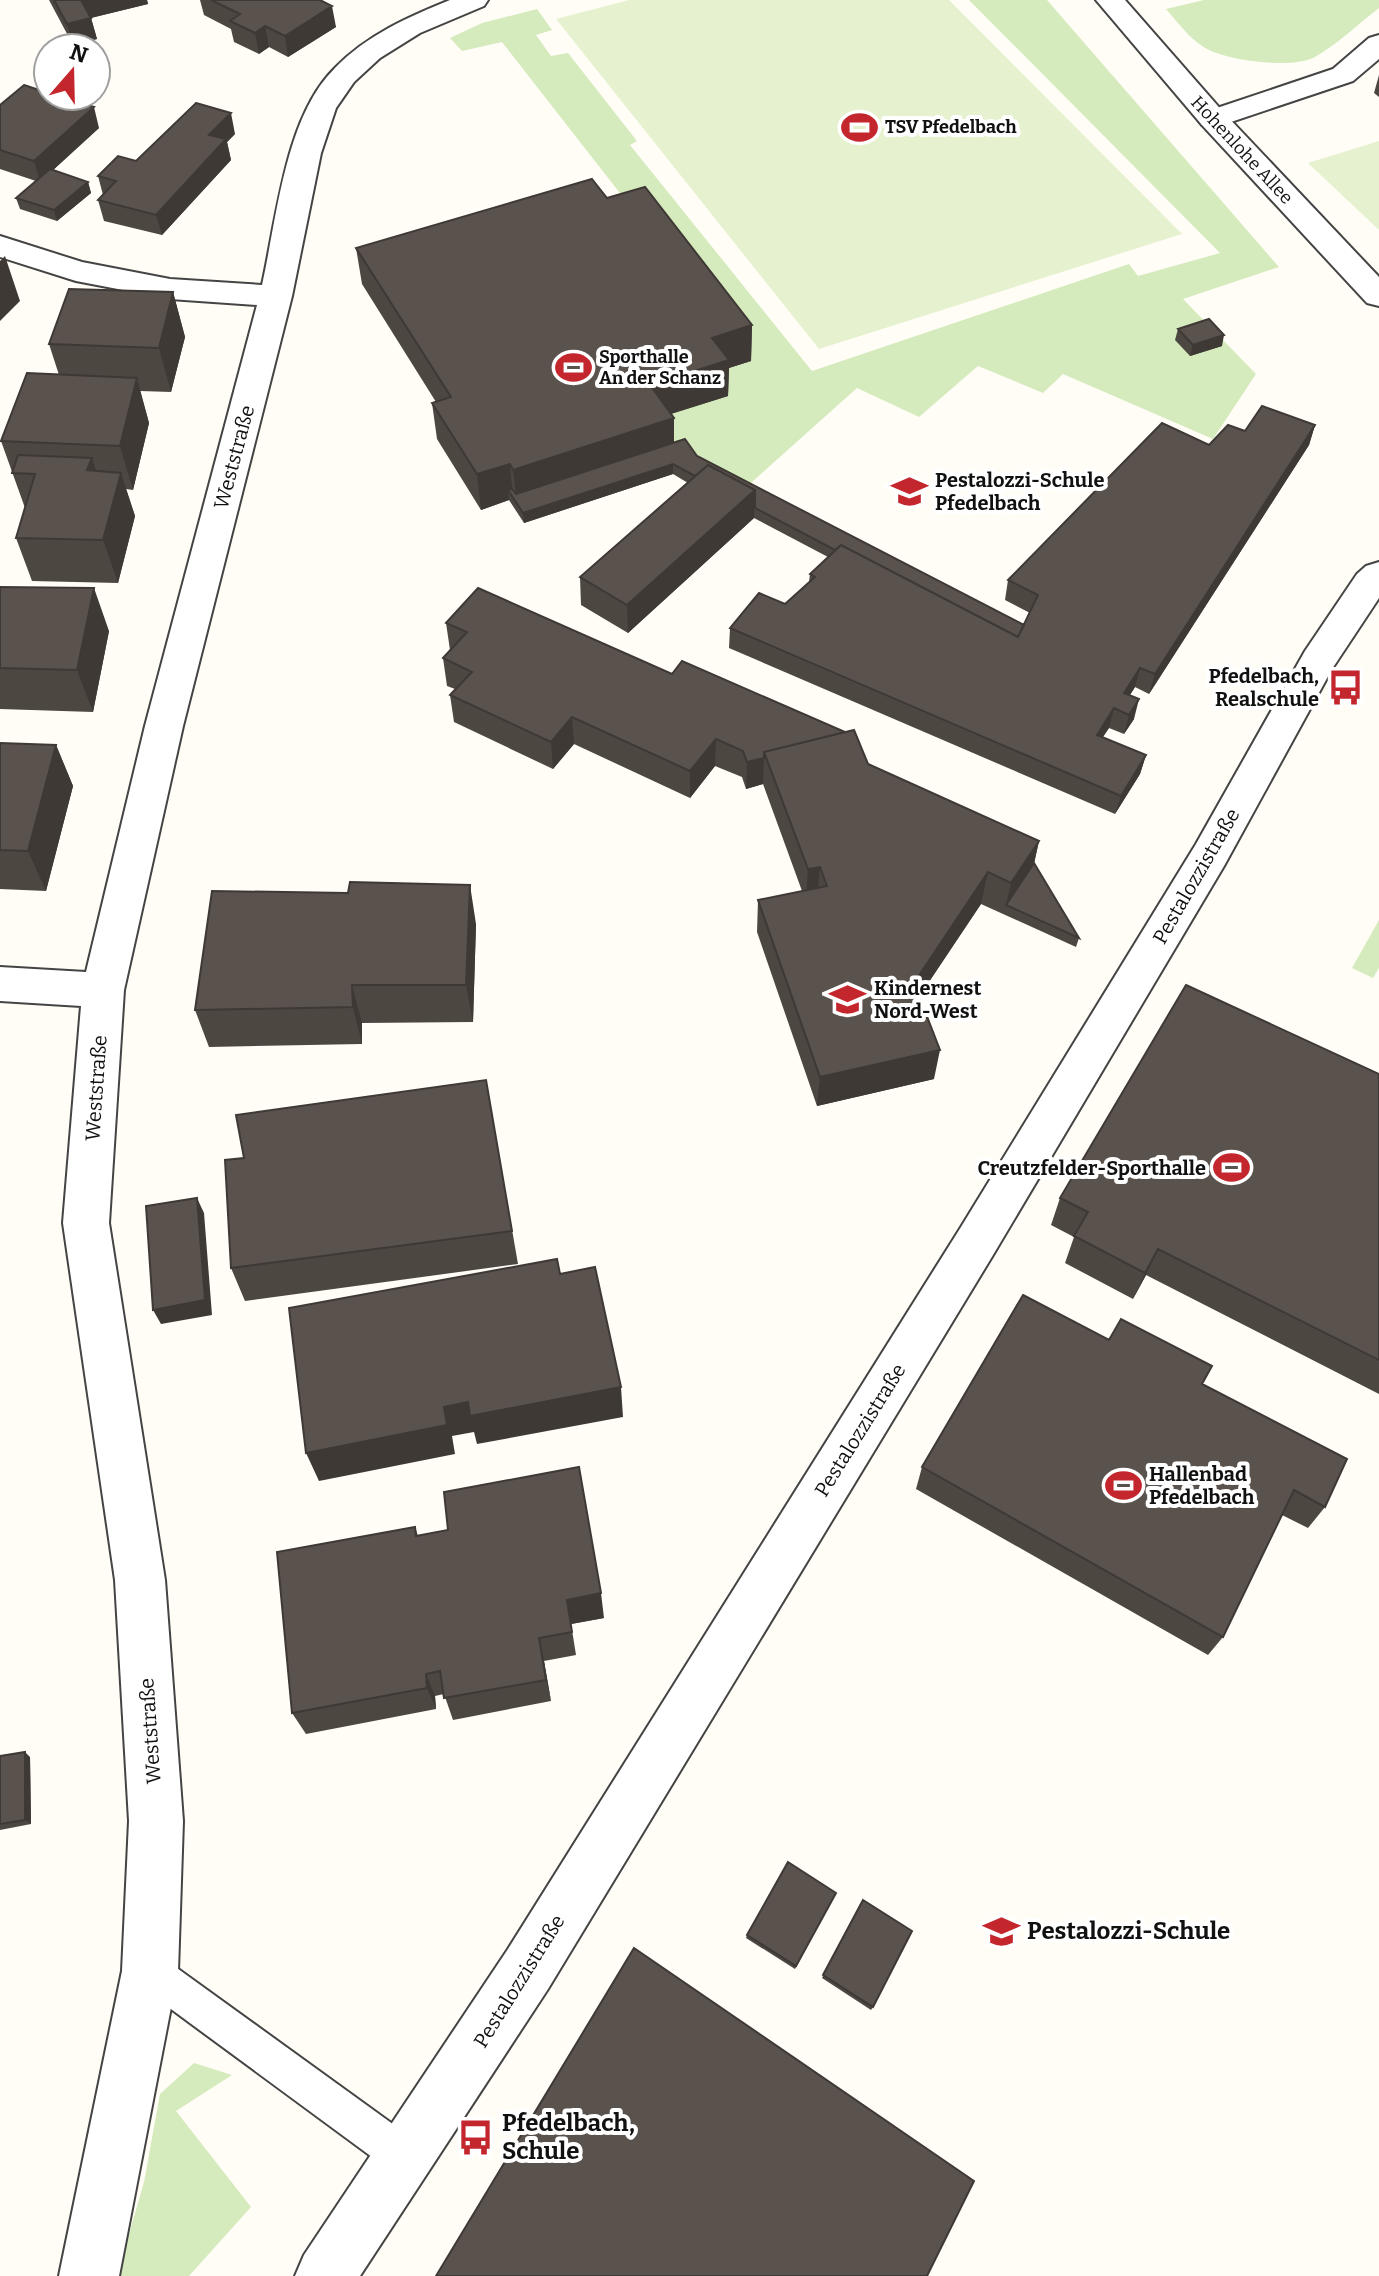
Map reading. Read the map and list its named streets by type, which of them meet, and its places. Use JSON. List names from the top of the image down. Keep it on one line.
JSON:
{"streets":{"street":["Hohenlohe Allee","Weststraße","Pestalozzistraße"]},"places":{"sports":["TSV Pfedelbach","Sporthalle An der Schanz","Creutzfelder-Sporthalle","Hallenbad Pfedelbach"],"school or university":["Pestalozzi-Schule Pfedelbach","Kindernest Nord-West","Pestalozzi-Schule"],"bus stop":["Pfedelbach, Realschule","Pfedelbach, Schule"]},"north":"top"}
